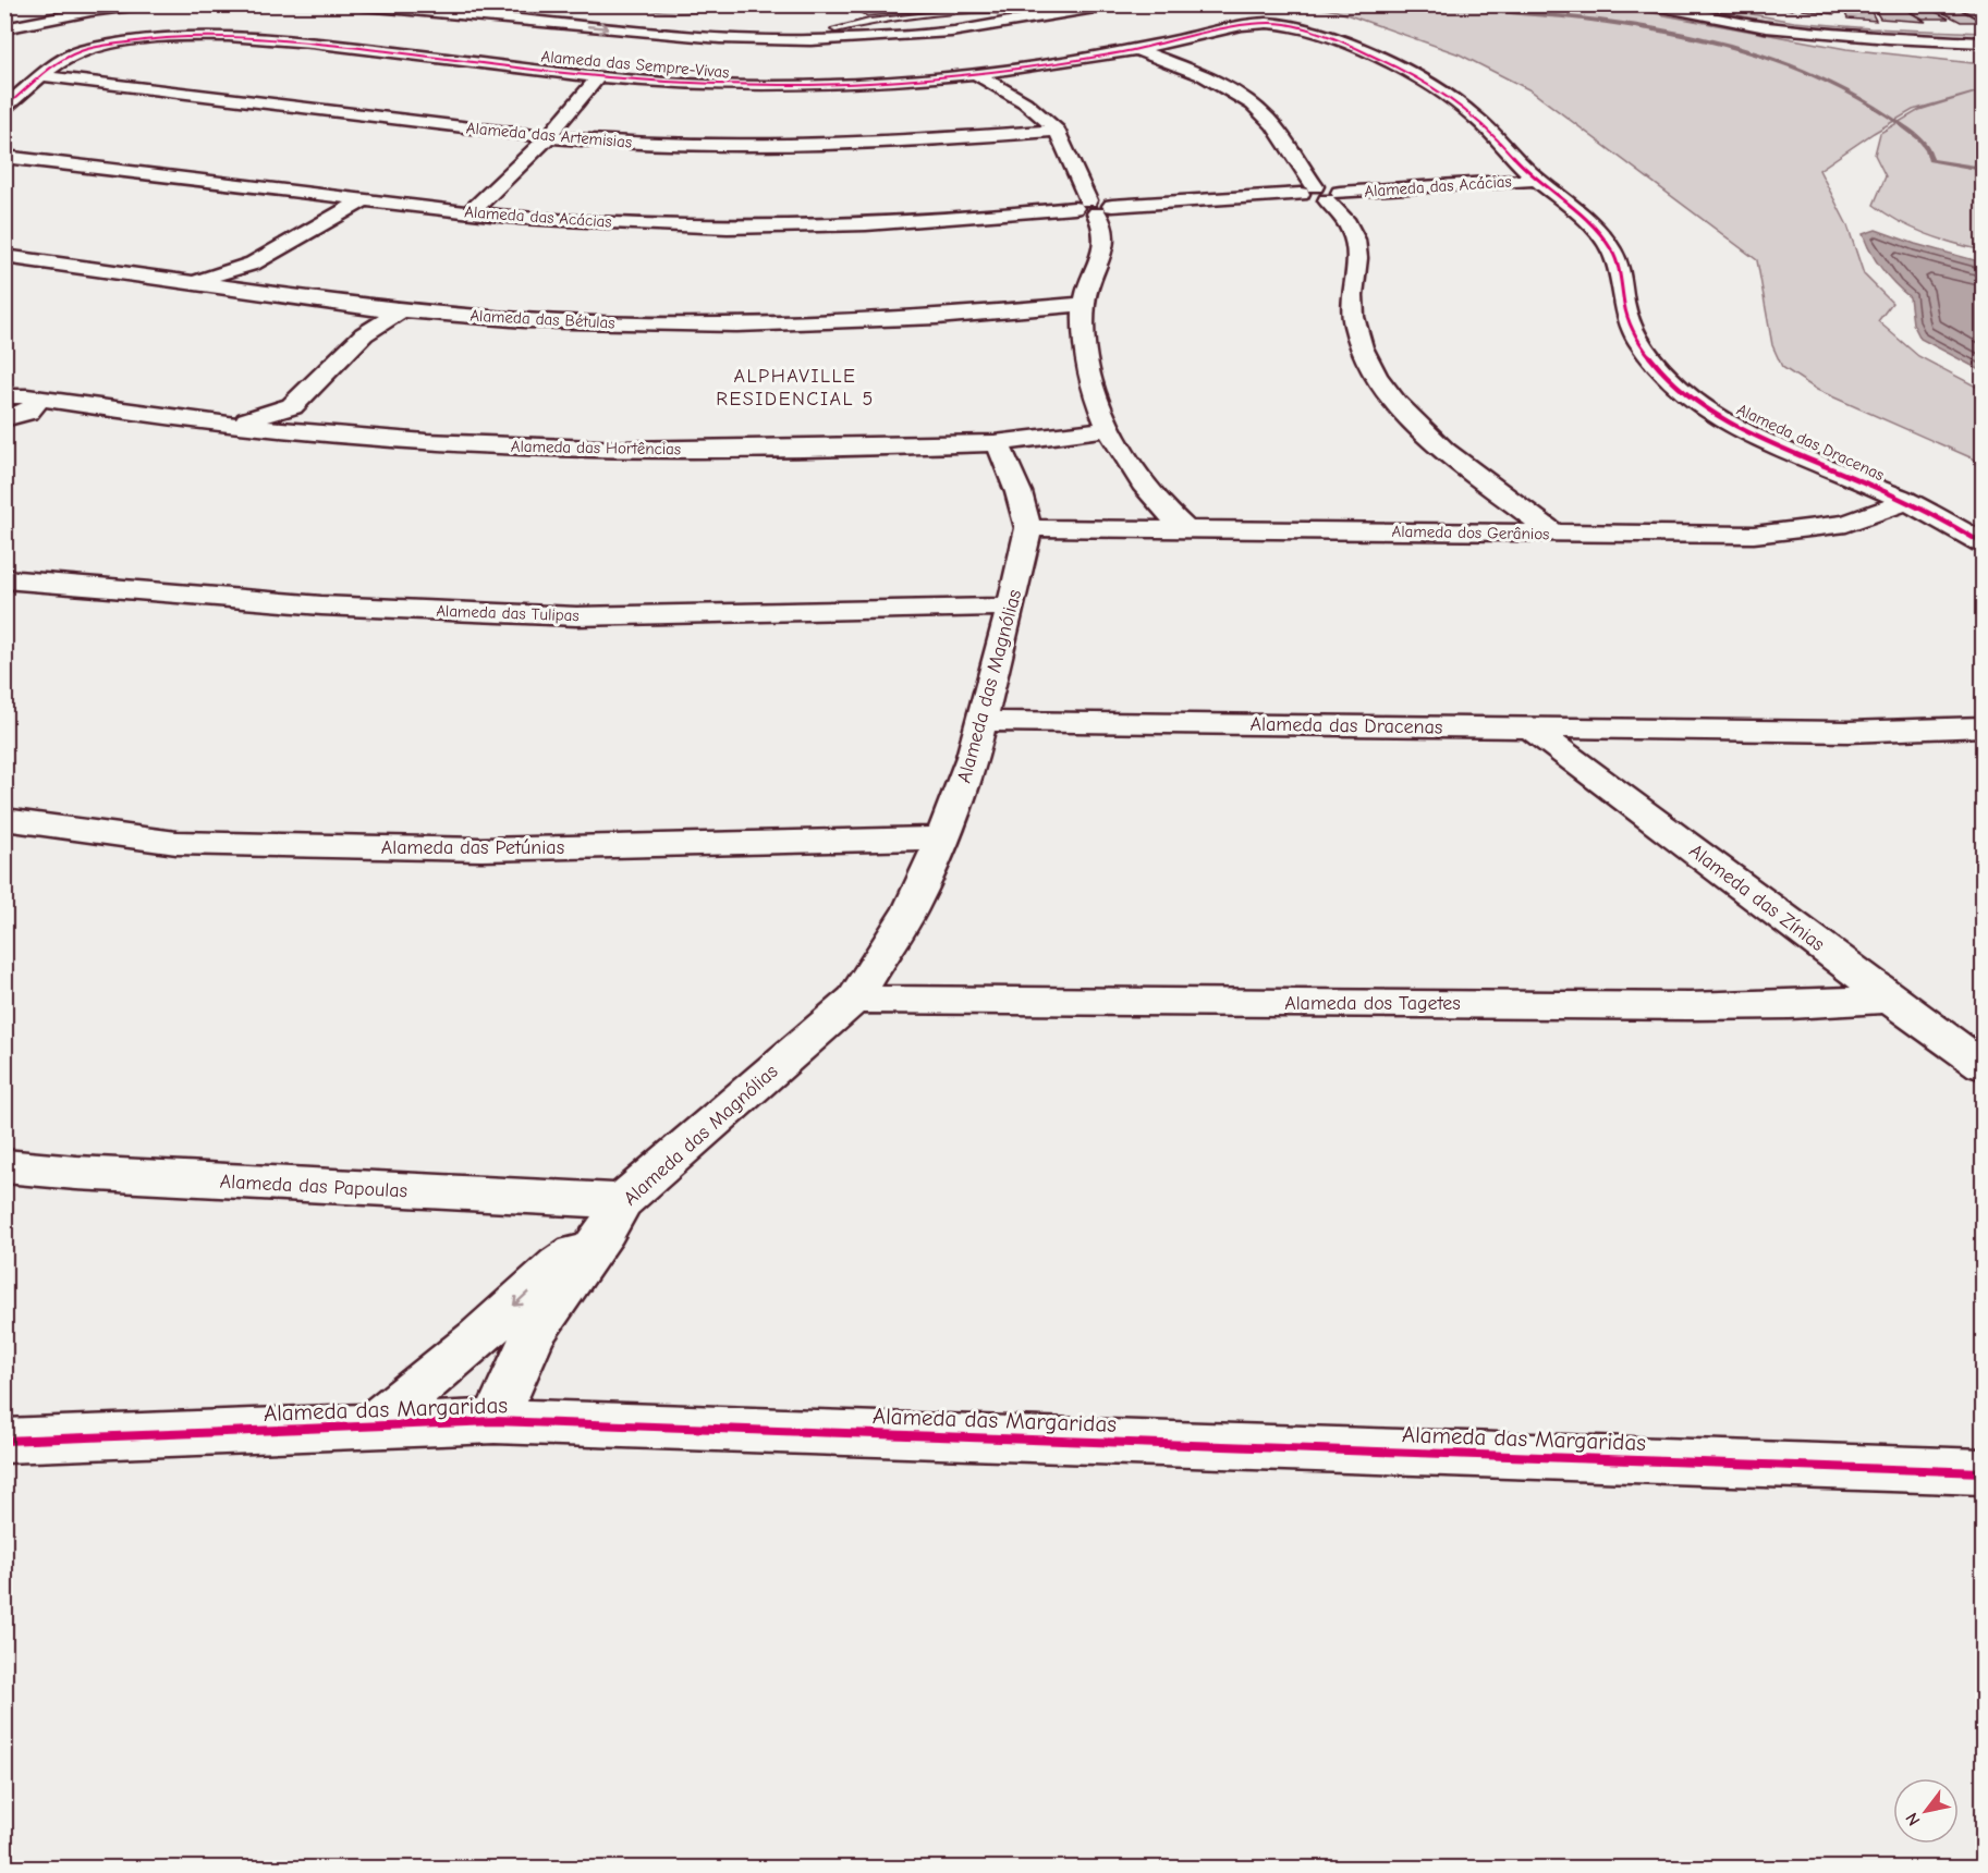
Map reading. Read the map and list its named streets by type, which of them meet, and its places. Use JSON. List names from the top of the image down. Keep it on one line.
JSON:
{"streets":{"street":["Alameda das Sempre-Vivas","Alameda das Artemisias","Alameda das Acácias","Alameda das Bétulas","Alameda das Dracenas","Alameda das Hortências","Alameda dos Gerânios","Alameda das Tulipas","Alameda das Magnólias","Alameda das Petúnias","Alameda das Zínias","Alameda dos Tagetes","Alameda das Papoulas","Alameda das Margaridas"]},"crossings":[["Alameda das Sempre-Vivas","Alameda das Artemisias"],["Alameda das Sempre-Vivas","Alameda das Dracenas"],["Alameda das Acácias","Alameda das Dracenas"],["Alameda das Dracenas","Alameda dos Gerânios"],["Alameda das Dracenas","Alameda das Magnólias"],["Alameda das Dracenas","Alameda das Zínias"],["Alameda das Hortências","Alameda das Magnólias"],["Alameda dos Gerânios","Alameda das Magnólias"],["Alameda das Tulipas","Alameda das Magnólias"],["Alameda das Magnólias","Alameda das Petúnias"],["Alameda das Magnólias","Alameda dos Tagetes"],["Alameda das Magnólias","Alameda das Papoulas"],["Alameda das Magnólias","Alameda das Margaridas"],["Alameda das Zínias","Alameda dos Tagetes"]],"districts":["ALPHAVILLE RESIDENCIAL 5"],"north":"bottom left"}
